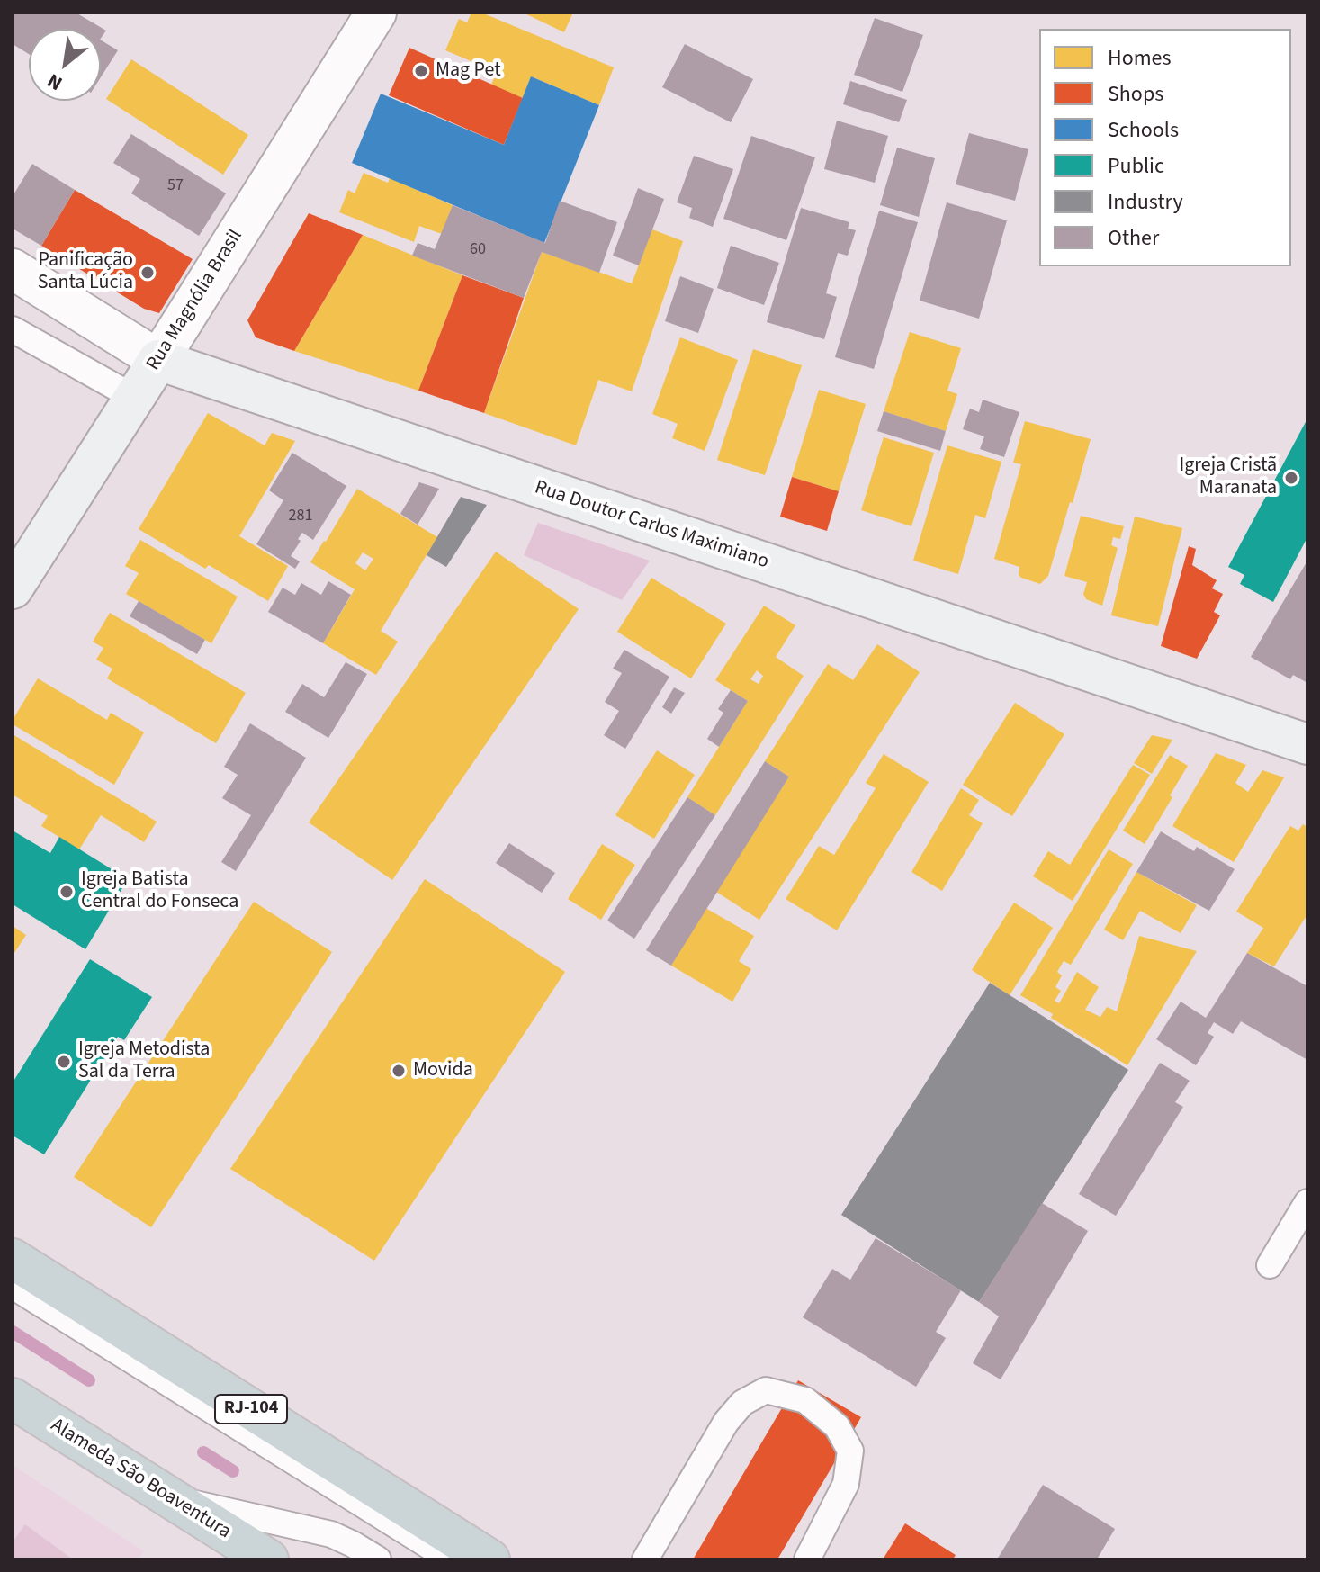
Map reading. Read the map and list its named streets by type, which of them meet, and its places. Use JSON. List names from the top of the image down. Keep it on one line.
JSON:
{"streets":{"highway":["RJ-104","Alameda São Boaventura"],"main road":["Rua Magnólia Brasil","Rua Doutor Carlos Maximiano"]},"crossings":[["Rua Magnólia Brasil","Rua Doutor Carlos Maximiano"]],"places":["Mag Pet","Panificação Santa Lúcia","Igreja Cristã Maranata","Igreja Batista Central do Fonseca","Igreja Metodista Sal da Terra","Movida"],"house_numbers":["57","60","281"],"legend":["Homes","Shops","Schools","Public","Industry","Other"],"north":"bottom left"}
